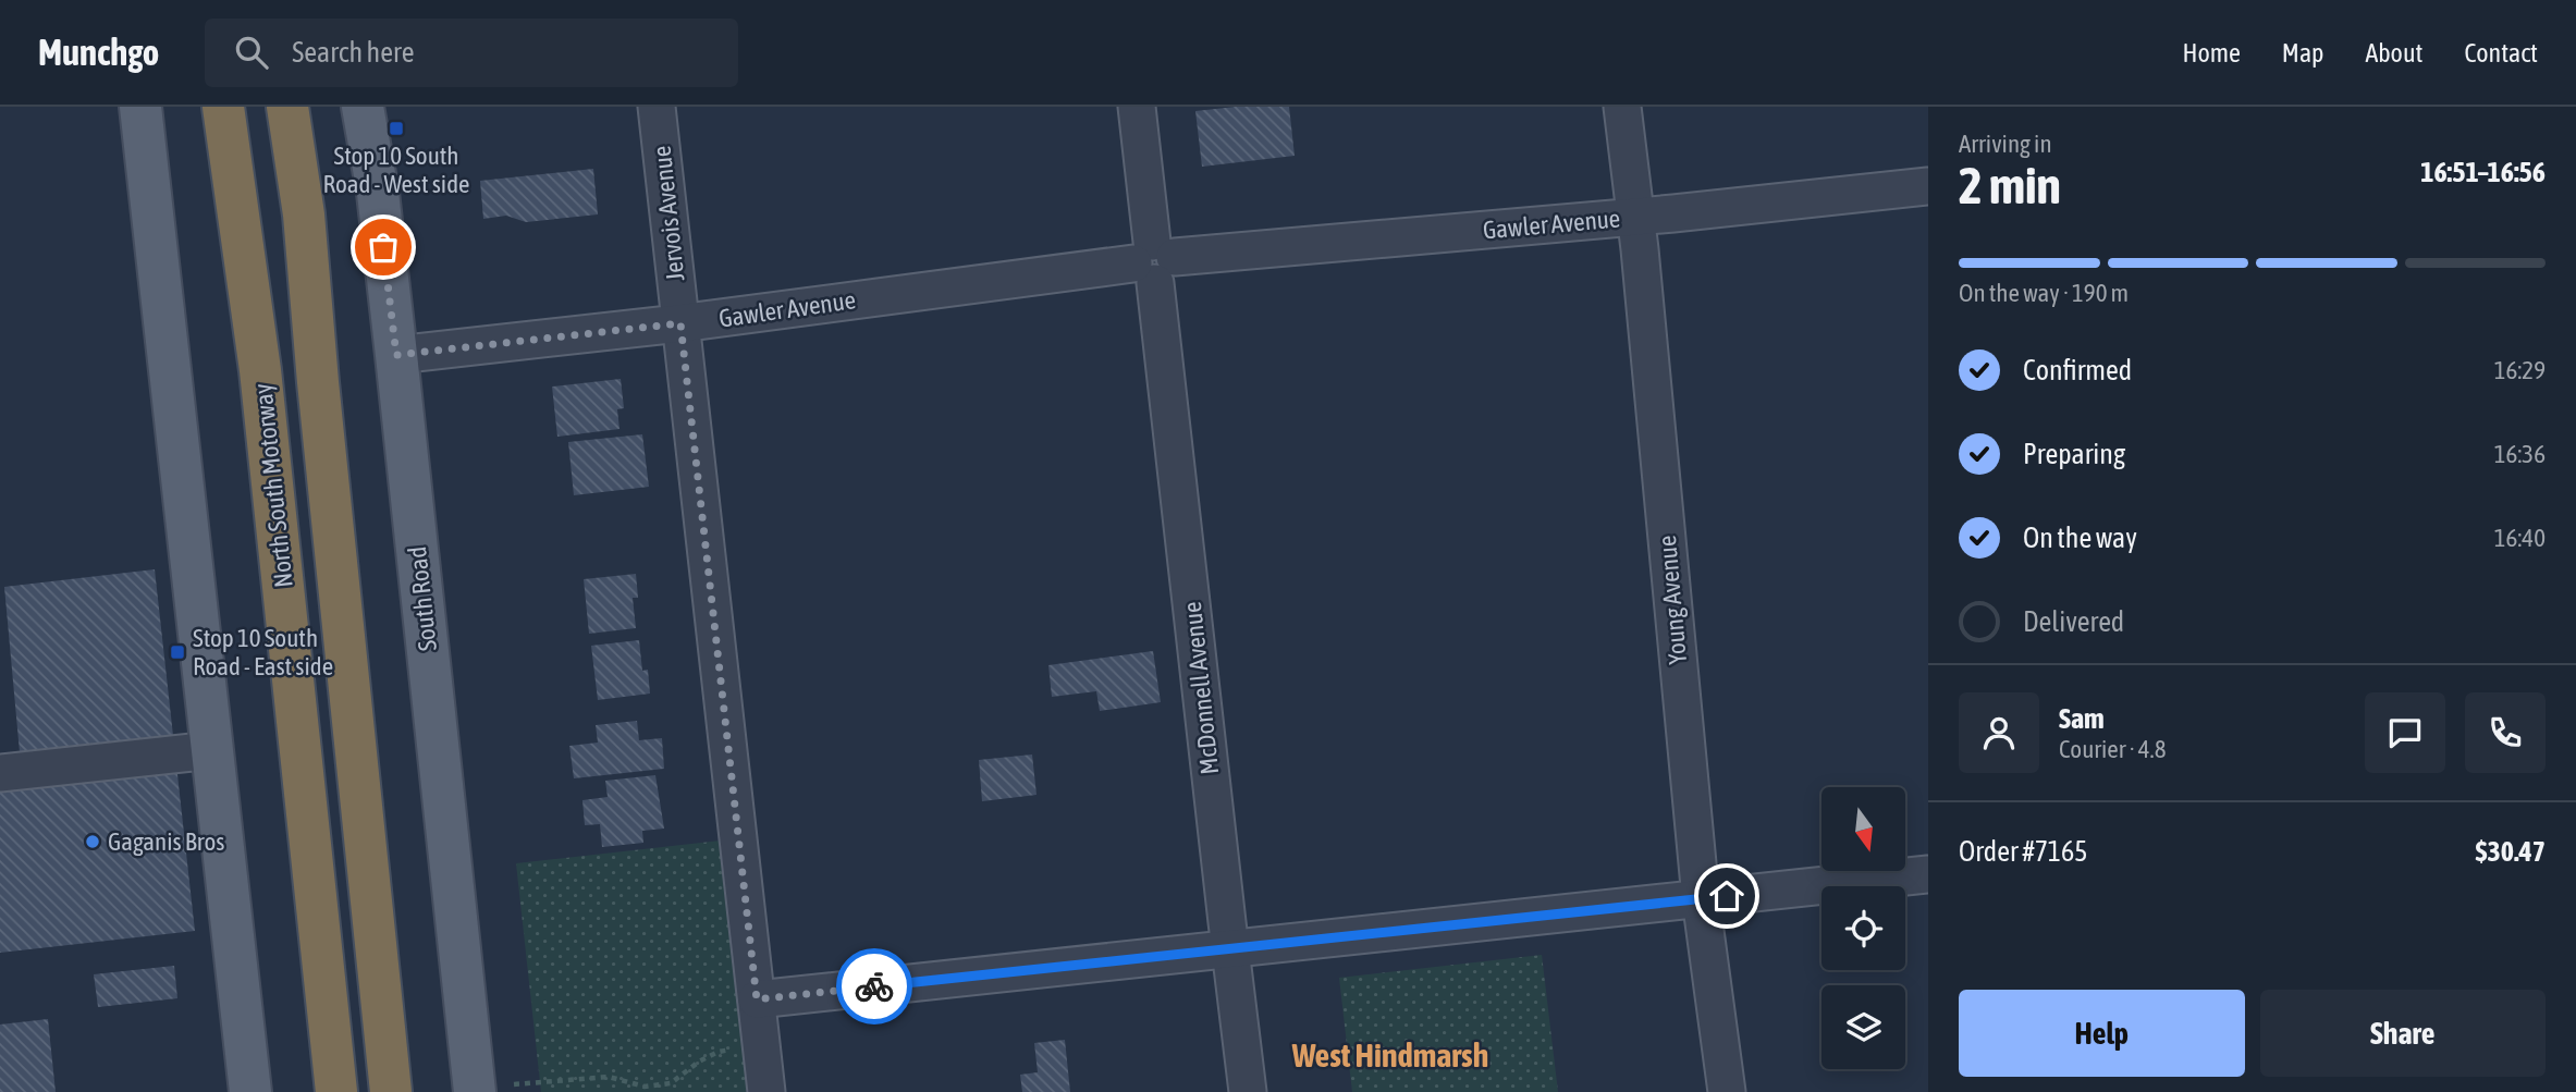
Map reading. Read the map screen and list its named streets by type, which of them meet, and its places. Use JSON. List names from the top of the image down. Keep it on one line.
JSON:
{"streets":{"highway":["North South Motorway"],"main road":["South Road"],"street":["Jervois Avenue","Gawler Avenue","Young Avenue","McDonnell Avenue"]},"crossings":[["Jervois Avenue","Gawler Avenue"],["Gawler Avenue","South Road"],["Gawler Avenue","Young Avenue"],["Gawler Avenue","McDonnell Avenue"]],"districts":["West Hindmarsh"],"places":{"transit":["Stop 10 South Road - West side","Stop 10 South Road - East side"],"other":["Gaganis Bros"]},"north":"bottom","page":{"header":"Munchgo","search":"Search here","nav":["Home","Map","About","Contact"],"heading":["2 min","Arriving in","16:51–16:56"],"panel":["Sam","Courier · 4.8","Order #7165","$30.47"],"bar":"On the way · 190 m","list":[["Confirmed","16:29"],["Preparing","16:36"],["On the way","16:40"],"Delivered"],"buttons":["Help","Share"]}}
